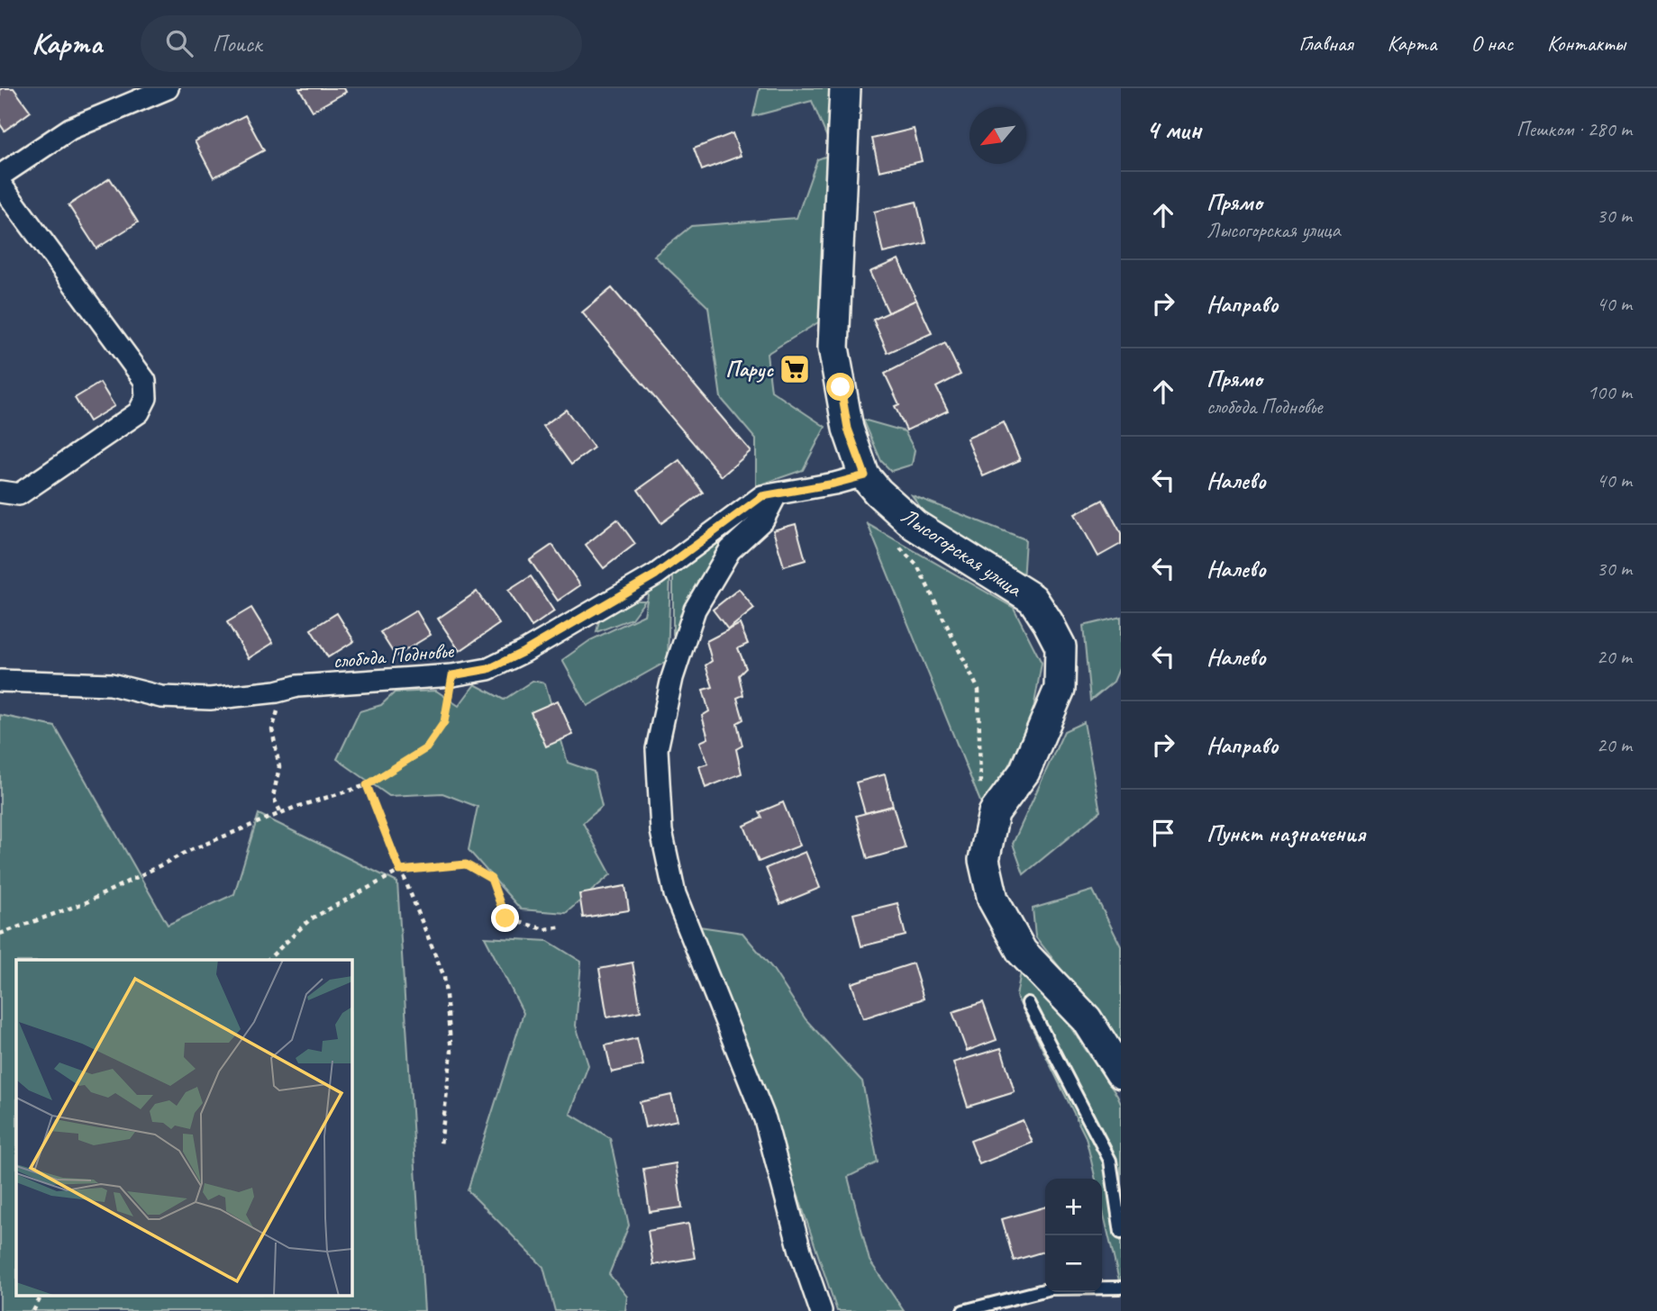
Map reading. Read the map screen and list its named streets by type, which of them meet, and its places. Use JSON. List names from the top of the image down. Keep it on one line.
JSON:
{"streets":{"street":["Лысогорская улица","слобода Подновье"]},"places":{"supermarket":["Парус"]},"north":"bottom left","page":{"header":"Карта","search":"Поиск","nav":["Главная","Карта","О нас","Контакты"],"heading":["4 мин","Пешком · 280 m"],"list":[["Прямо","Лысогорская улица","30 m"],["Направо","40 m"],["Прямо","слобода Подновье","100 m"],["Налево","40 m"],["Налево","30 m"],["Налево","20 m"],["Направо","20 m"],"Пункт назначения"],"map_buttons":["+","−"]}}
